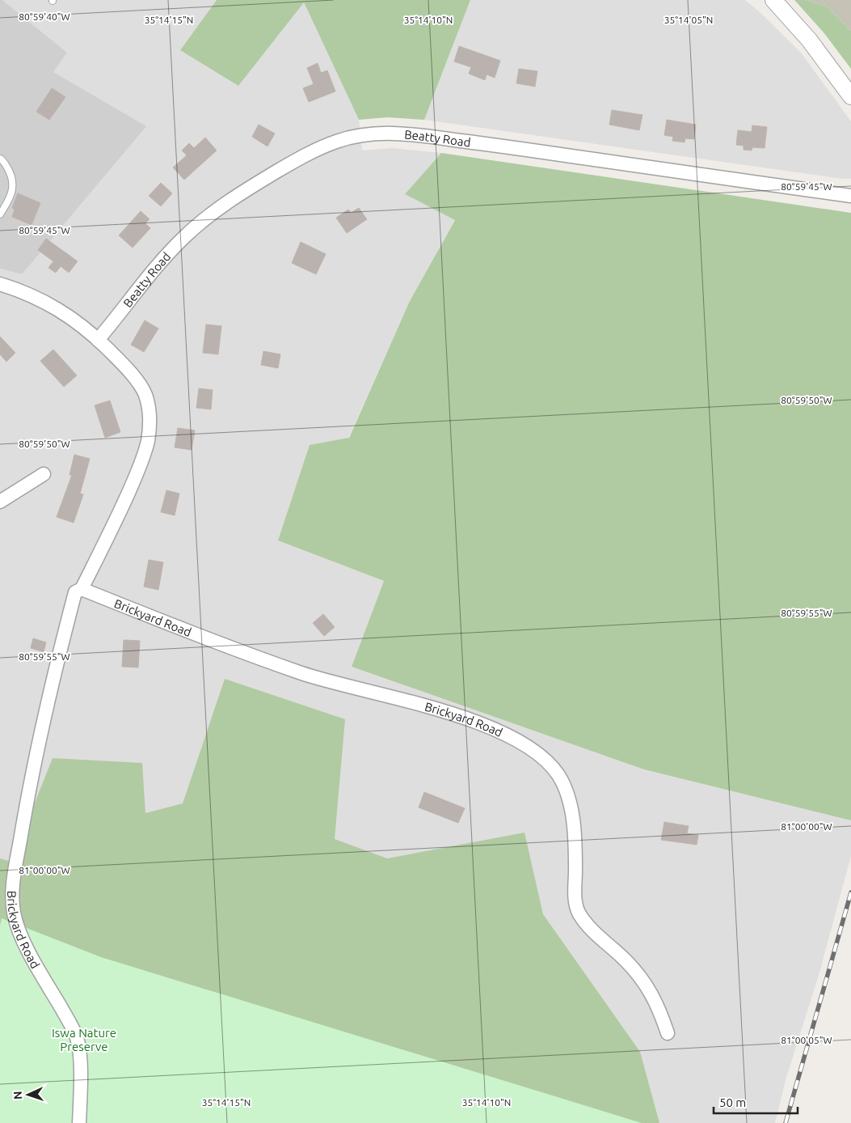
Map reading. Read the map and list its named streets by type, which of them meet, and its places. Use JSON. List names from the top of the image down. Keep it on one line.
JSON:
{"streets":{"street":["Beatty Road","Brickyard Road"]},"crossings":[["Beatty Road","Brickyard Road"]],"parks":["Iswa Nature Preserve"],"scale_bar":"50 m","north":"left","coordinates":["80°59'40\"W","35°14'15\"N","35°14'10\"N","35°14'05\"N","80°59'45\"W","80°59'50\"W","80°59'55\"W","81°00'00\"W","81°00'05\"W"]}
